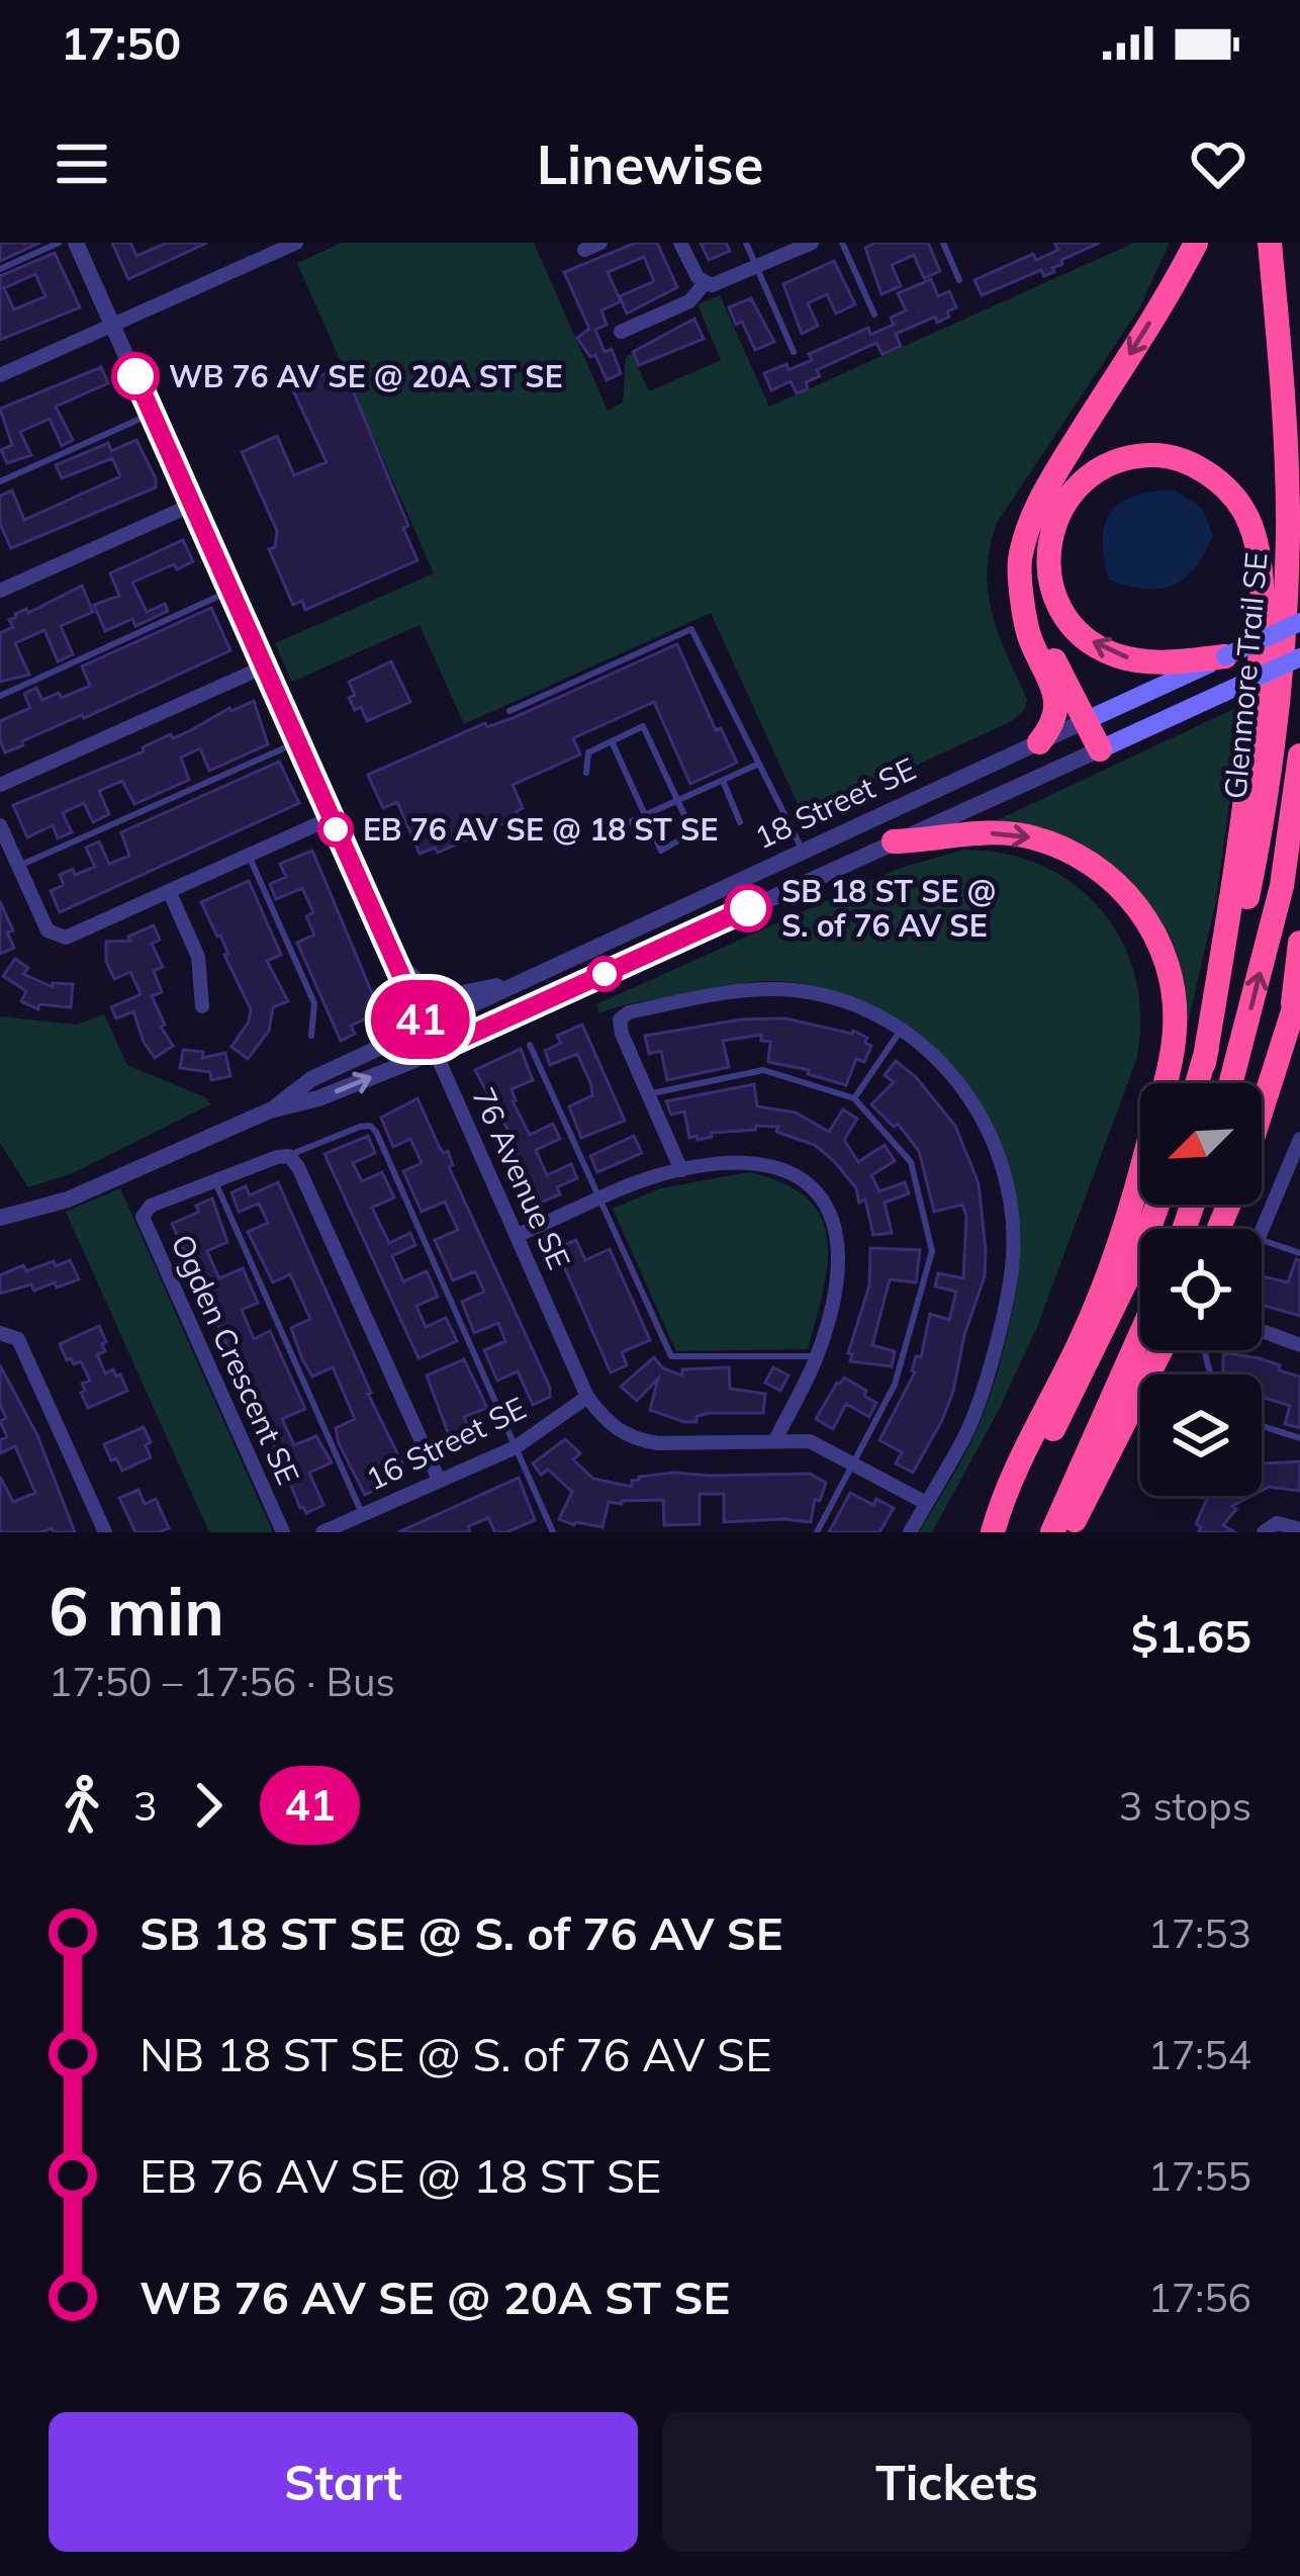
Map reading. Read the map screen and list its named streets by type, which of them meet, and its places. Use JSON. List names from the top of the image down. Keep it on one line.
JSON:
{"streets":{"highway":["Glenmore Trail SE"],"main road":["18 Street SE"],"street":["76 Avenue SE","Ogden Crescent SE","16 Street SE"]},"crossings":[["18 Street SE","76 Avenue SE"],["76 Avenue SE","16 Street SE"]],"places":["WB 76 AV SE @ 20A ST SE","EB 76 AV SE @ 18 ST SE","SB 18 ST SE @ S. of 76 AV SE"],"lines":["bus line 41"],"north":"bottom left","page":{"status":"17:50","header":"Linewise","on_map":"41","heading":["6 min","17:50 – 17:56 · Bus","$1.65"],"legs":["3","41","3 stops"],"list":[{"name":"SB 18 ST SE @ S. of 76 AV SE","value":"17:53"},{"name":"NB 18 ST SE @ S. of 76 AV SE","value":"17:54"},{"name":"EB 76 AV SE @ 18 ST SE","value":"17:55"},{"name":"WB 76 AV SE @ 20A ST SE","value":"17:56"}],"buttons":["Start","Tickets"]}}
